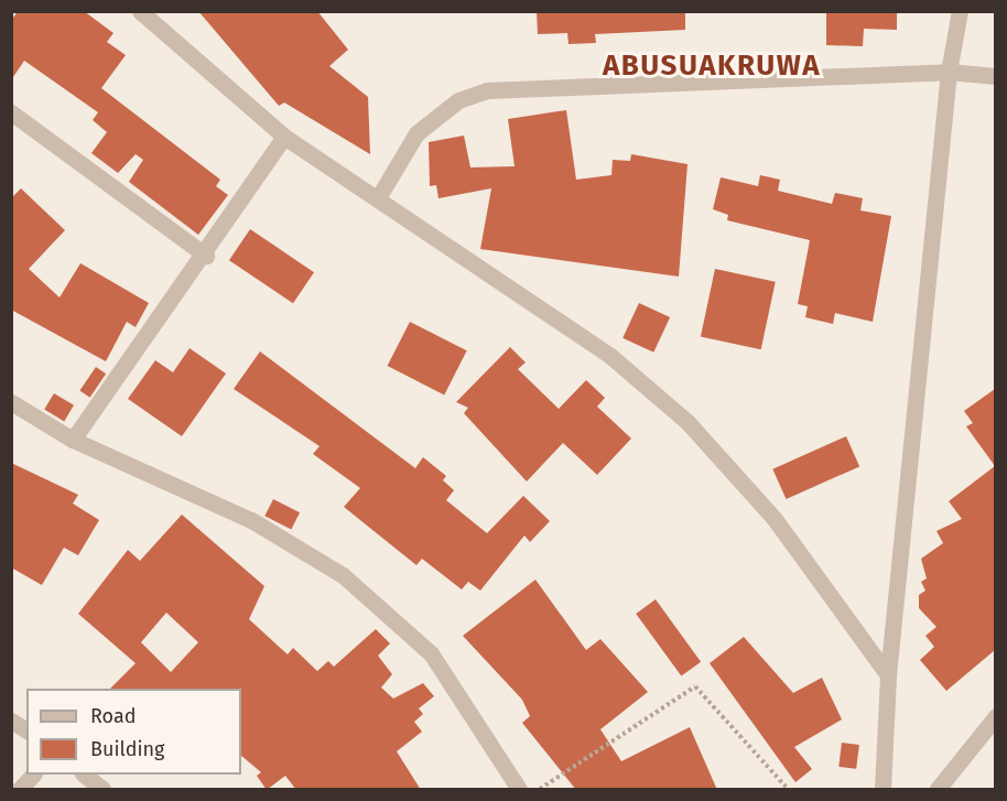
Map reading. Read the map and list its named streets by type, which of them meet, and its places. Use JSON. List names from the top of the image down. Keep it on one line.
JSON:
{"districts":["ABUSUAKRUWA"],"legend":["Road","Building"]}
